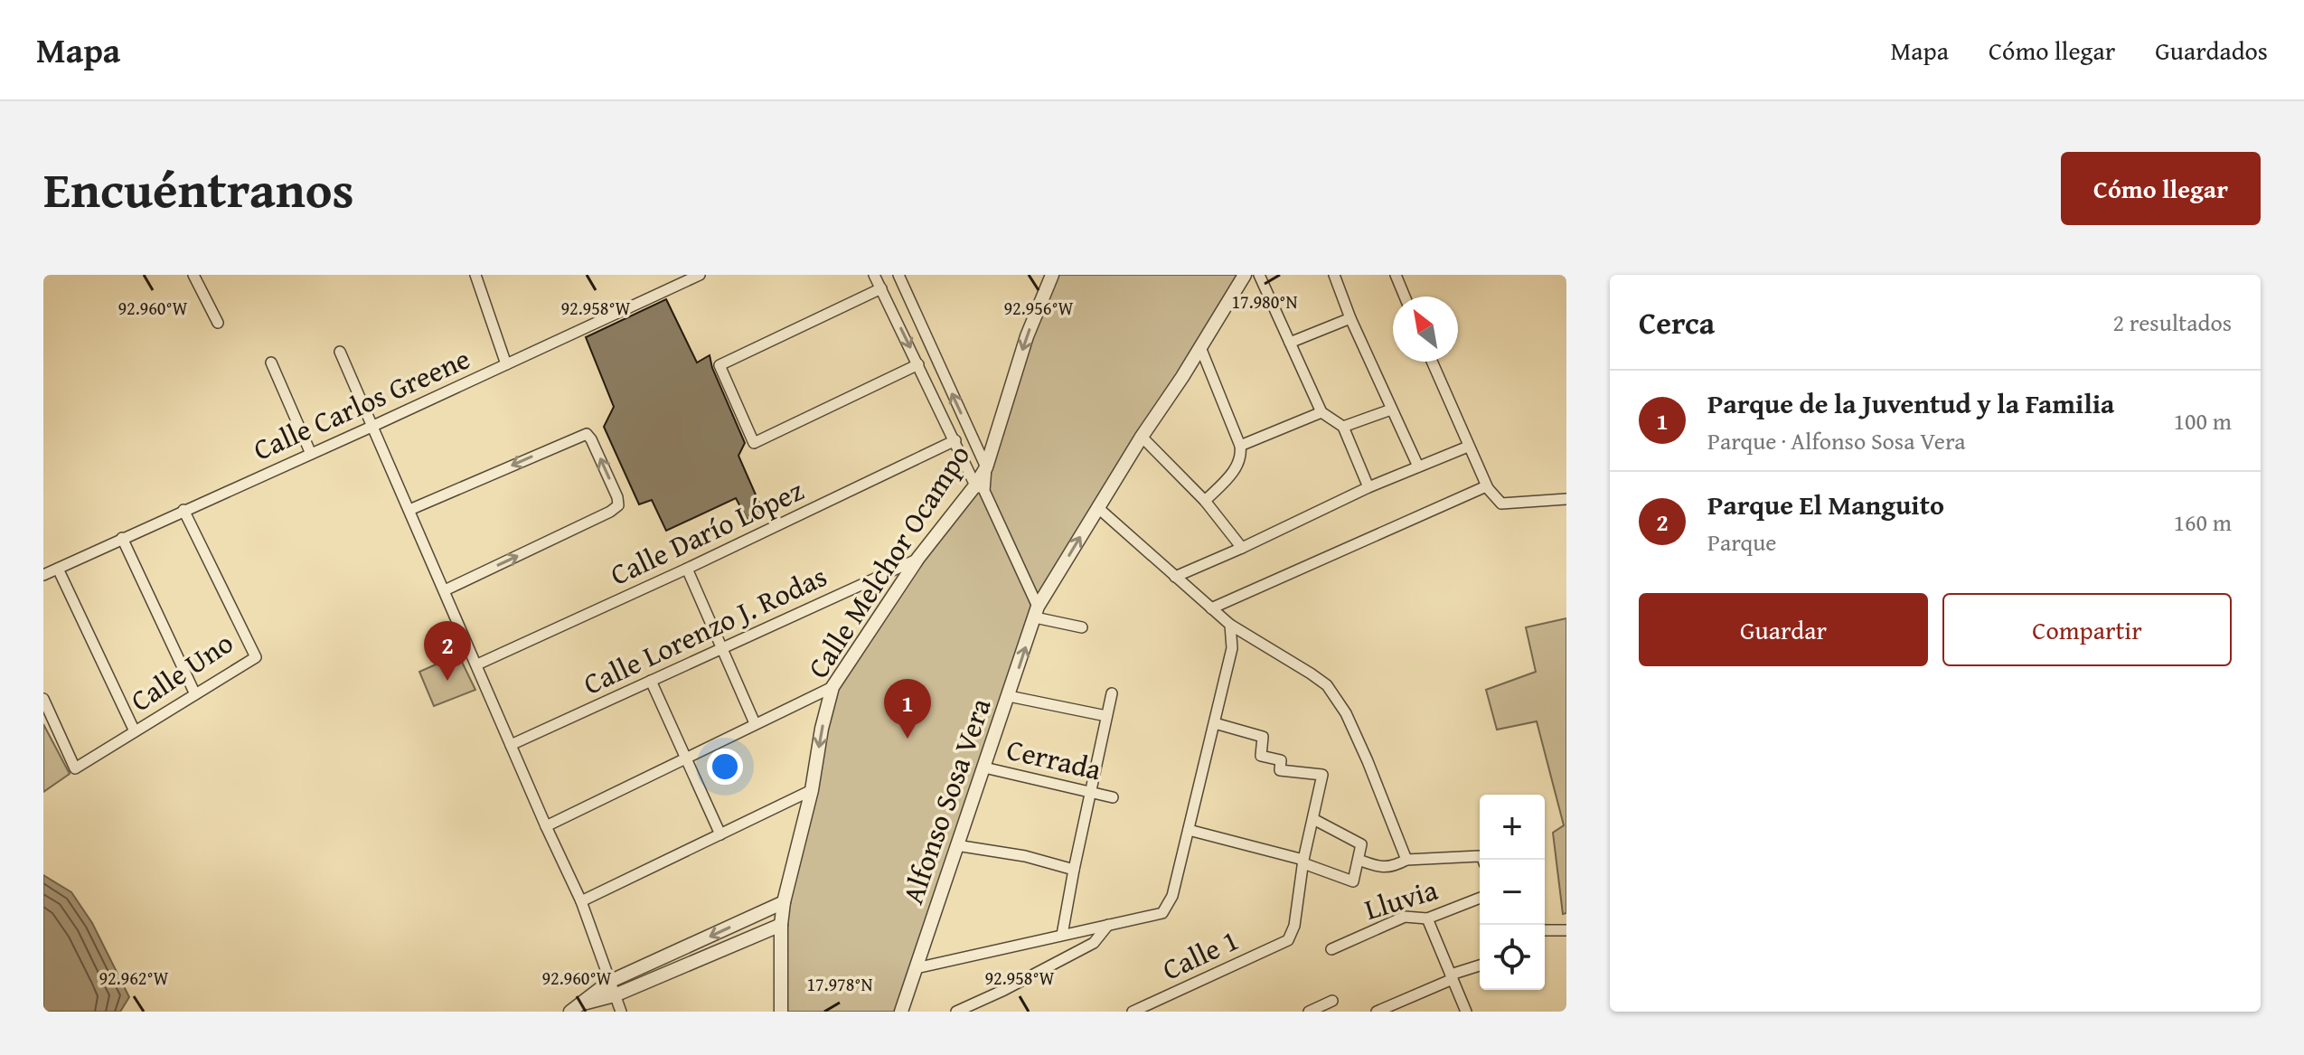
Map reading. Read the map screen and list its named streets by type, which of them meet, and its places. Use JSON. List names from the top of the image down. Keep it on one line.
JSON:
{"streets":{"street":["Calle Carlos Greene","Calle Darío López","Calle Melchor Ocampo","Calle Lorenzo J. Rodas","Calle Uno","Cerrada","Alfonso Sosa Vera","Lluvia","Calle 1"]},"crossings":[["Calle Carlos Greene","Calle Uno"],["Calle Melchor Ocampo","Calle Lorenzo J. Rodas"],["Cerrada","Alfonso Sosa Vera"]],"one_way":["Calle Melchor Ocampo"],"north":"top left","page":{"header":"Mapa","nav":["Mapa","Cómo llegar","Guardados"],"title":"Encuéntranos","buttons":["Cómo llegar",["Guardar","Compartir"]],"heading":["Cerca","2 resultados"],"list":[{"mark":"1","name":"Parque de la Juventud y la Familia","note":"Parque · Alfonso Sosa Vera","value":"100 m"},{"mark":"2","name":"Parque El Manguito","note":"Parque","value":"160 m"}],"pins":["2","1"],"map_buttons":["+","−"]},"coordinates":["17.980°N","92.960°W","92.958°W","92.956°W","92.962°W","17.978°N"]}
